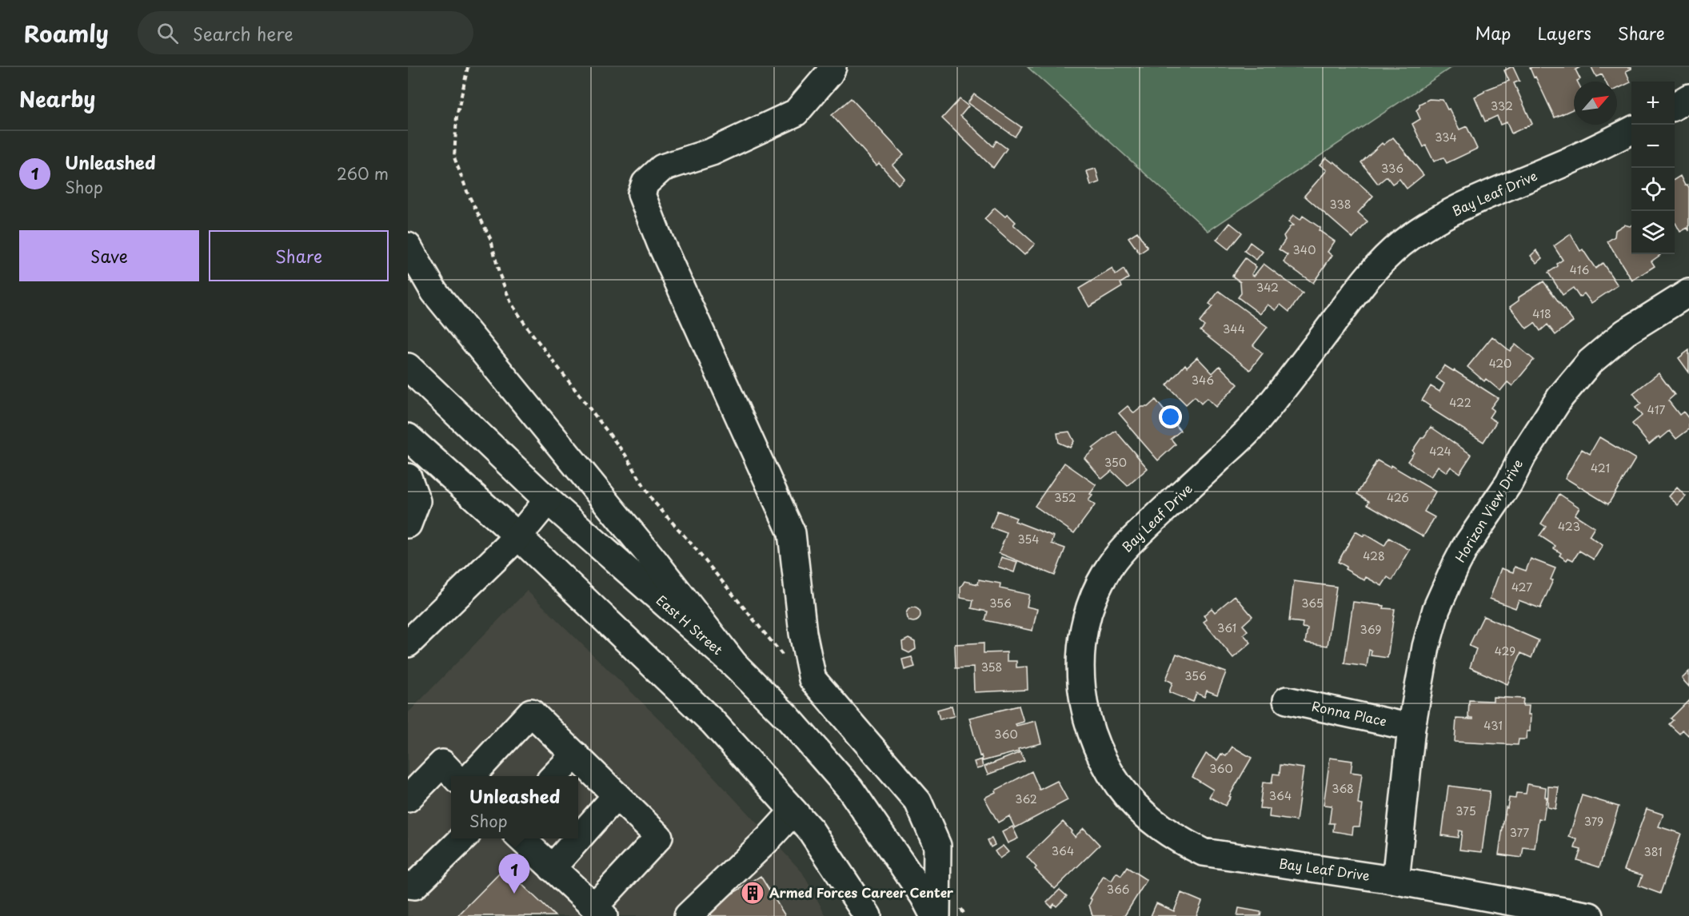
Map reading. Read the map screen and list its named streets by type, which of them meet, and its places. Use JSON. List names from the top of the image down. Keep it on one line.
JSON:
{"streets":{"main road":["Bay Leaf Drive","Horizon View Drive","East H Street","Ronna Place"]},"crossings":[["Bay Leaf Drive","Horizon View Drive"],["Horizon View Drive","Ronna Place"]],"places":{"building":["Armed Forces Career Center"]},"house_numbers":["332","334","336","338","340","416","342","418","344","420","346","422","417","424","350","421","352","426","423","354","428","427","356","365","361","369","429","358","356","431","360","360","368","364","362","375","379","377","364","381","366"],"north":"top right","page":{"header":"Roamly","search":"Search here","nav":["Map","Layers","Share"],"heading":"Nearby","map_buttons":["+","−"],"list":[{"mark":"1","name":"Unleashed","note":"Shop","value":"260 m"}],"buttons":["Save","Share"],"popup":["Unleashed","Shop"],"pins":"1"}}
